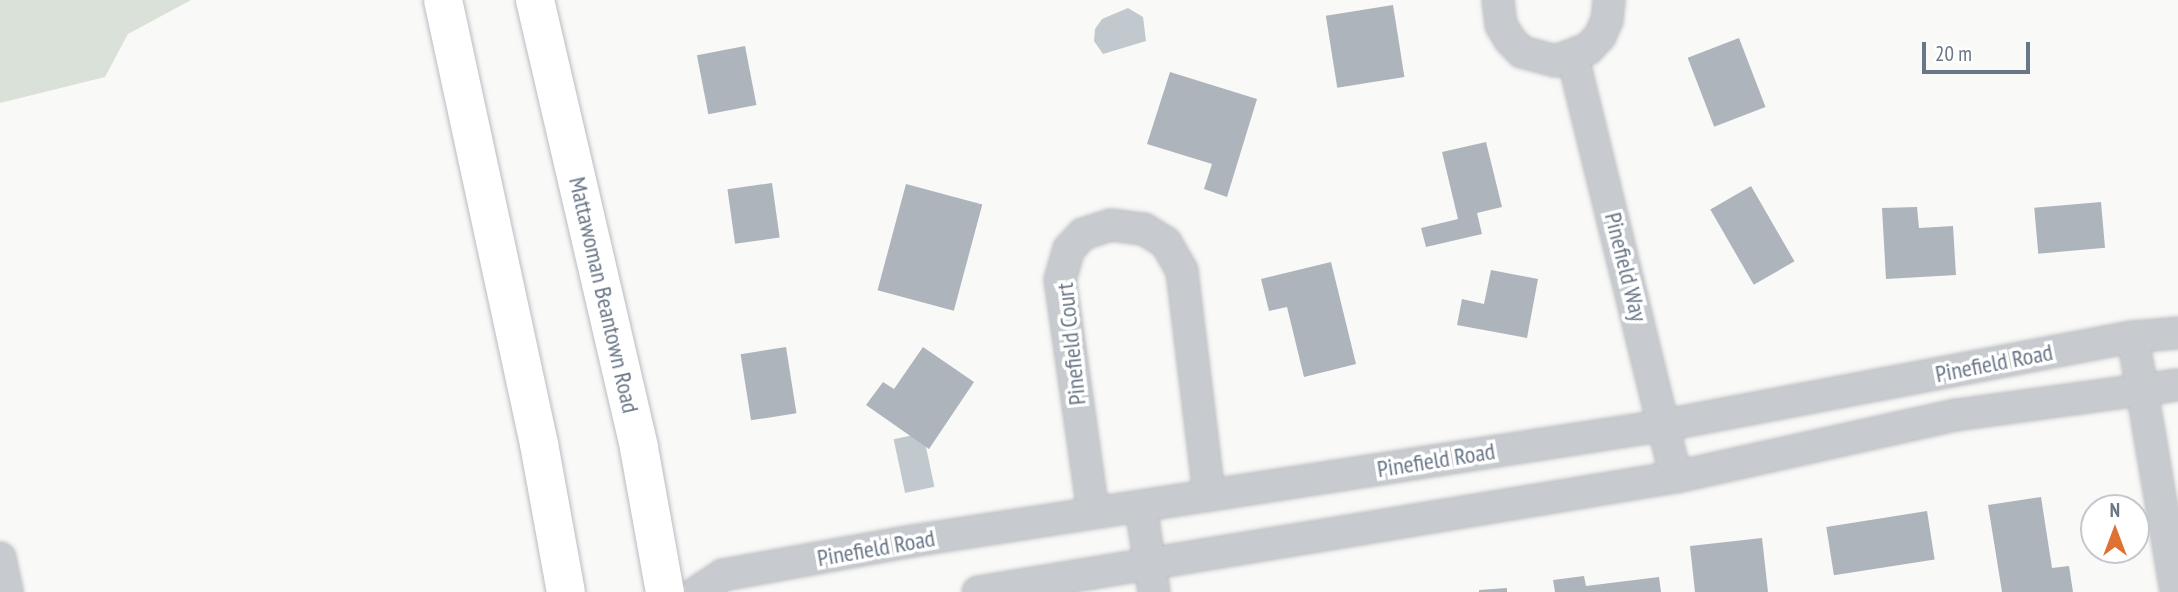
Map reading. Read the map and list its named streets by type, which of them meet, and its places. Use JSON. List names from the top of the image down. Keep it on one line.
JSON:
{"streets":{"highway":["Mattawoman Beantown Road"],"street":["Pinefield Way","Pinefield Court","Pinefield Road"]},"crossings":[["Pinefield Way","Pinefield Road"],["Pinefield Court","Pinefield Road"]],"scale_bar":"20 m","north":"top"}
